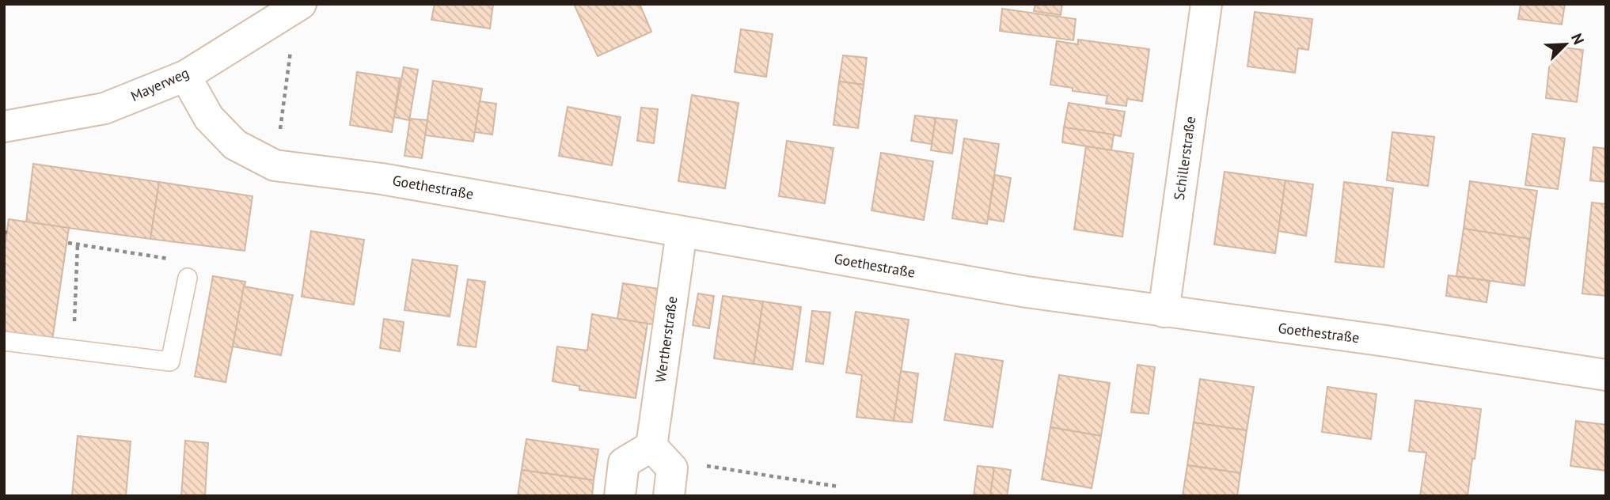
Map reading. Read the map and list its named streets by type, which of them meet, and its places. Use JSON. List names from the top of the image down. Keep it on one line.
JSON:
{"streets":{"street":["Mayerweg","Schillerstraße","Goethestraße","Wertherstraße"]},"crossings":[["Mayerweg","Goethestraße"],["Schillerstraße","Goethestraße"],["Goethestraße","Wertherstraße"]],"north":"top right"}
